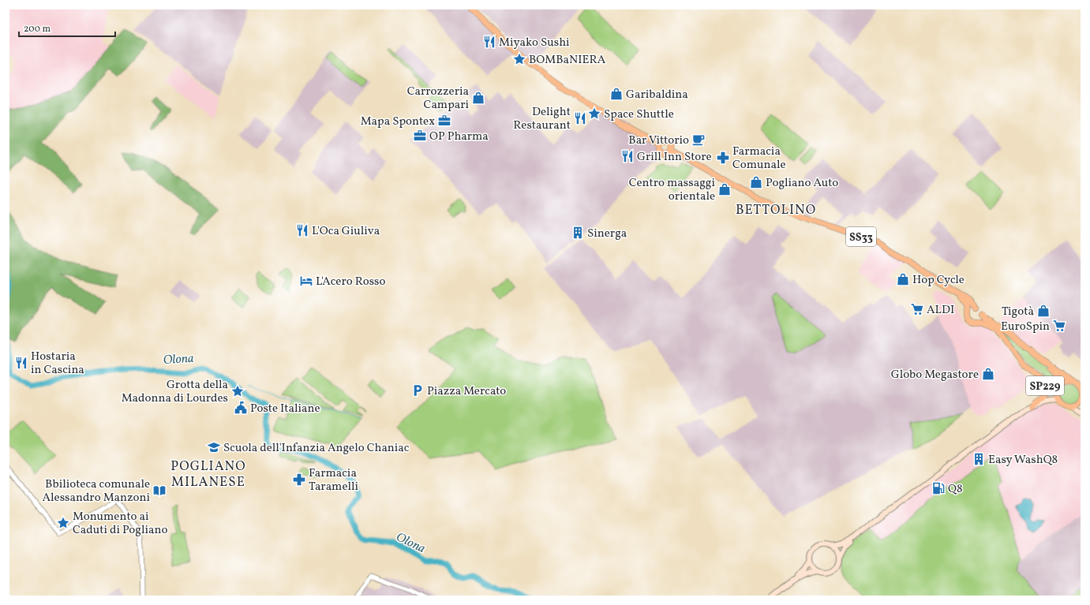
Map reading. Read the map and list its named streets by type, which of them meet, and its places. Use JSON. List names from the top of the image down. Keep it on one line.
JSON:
{"streets":{"main road":["SS33","SP229"]},"districts":["BETTOLINO","POGLIANO MILANESE"],"water":["Olona"],"places":{"restaurant":["Miyako Sushi","Delight Restaurant","Grill Inn Store","L'Oca Giuliva","Hostaria in Cascina"],"place":["BOMBaNIERA","Space Shuttle","Grotta della Madonna di Lourdes","Monumento ai Caduti di Pogliano"],"shop":["Garibaldina","Carrozzeria Campari","Pogliano Auto","Centro massaggi orientale","Hop Cycle","Tigotà","Globo Megastore"],"office":["Mapa Spontex","OP Pharma"],"cafe":["Bar Vittorio"],"pharmacy":["Farmacia Comunale","Farmacia Taramelli"],"building":["Sinerga","Easy WashQ8"],"hotel":["L'Acero Rosso"],"supermarket":["ALDI","EuroSpin"],"parking":["Piazza Mercato"],"public building":["Poste Italiane"],"school or university":["Scuola dell'Infanzia Angelo Chaniac"],"fuel station":["Q8"],"library":["Bbilioteca comunale Alessandro Manzoni"]},"scale_bar":"200 m"}
